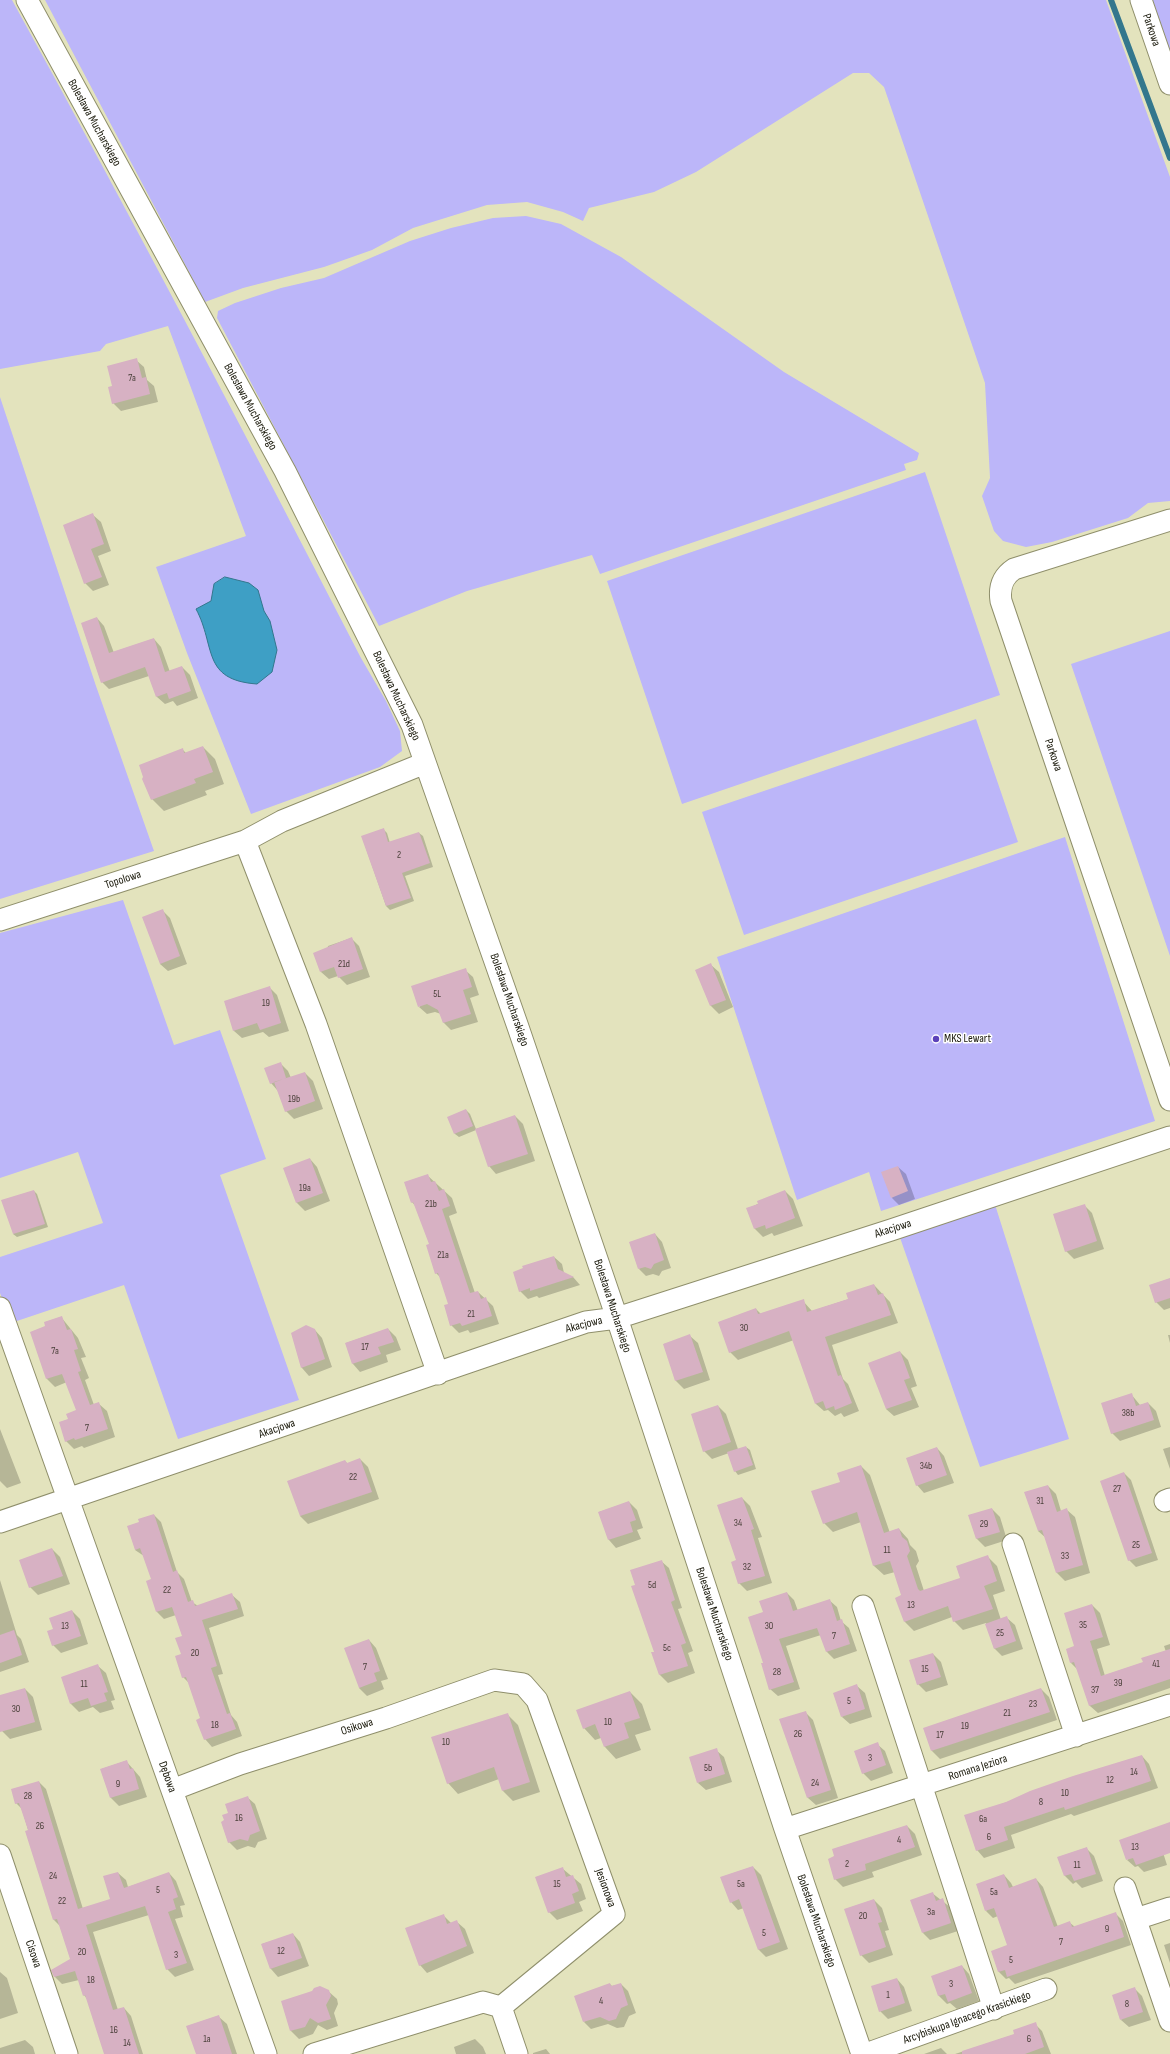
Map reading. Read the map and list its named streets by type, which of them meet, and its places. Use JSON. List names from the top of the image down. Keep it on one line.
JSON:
{"streets":{"street":["Parkowa","Bolesława Mucharskiego","Topolowa","Akacjowa","Osikowa","Romana Jeziora","Dębowa","Jesionowa","Cisowa","Arcybiskupa Ignacego Krasickiego"]},"crossings":[["Bolesława Mucharskiego","Topolowa"],["Bolesława Mucharskiego","Akacjowa"],["Bolesława Mucharskiego","Romana Jeziora"],["Akacjowa","Dębowa"],["Osikowa","Dębowa"],["Osikowa","Jesionowa"]],"places":["MKS Lewart"],"house_numbers":["7a","2","21d","5L","19","19b","19a","21b","21a","21","30","17","7a","38b","7","34b","22","27","31","34","29","25","11","33","32","5d","22","13","35","13","30","25","7","5c","20","41","7","15","28","39","11","37","5","23","30","21","10","18","19","26","17","10","3","5b","14","12","24","9","10","28","8","16","6a","26","6","4","13","2","11","24","15","5a","5","5a","22","3a","20","9","5","7","12","20","3","5","18","3","1","4","8","16","1a","6","14"]}
